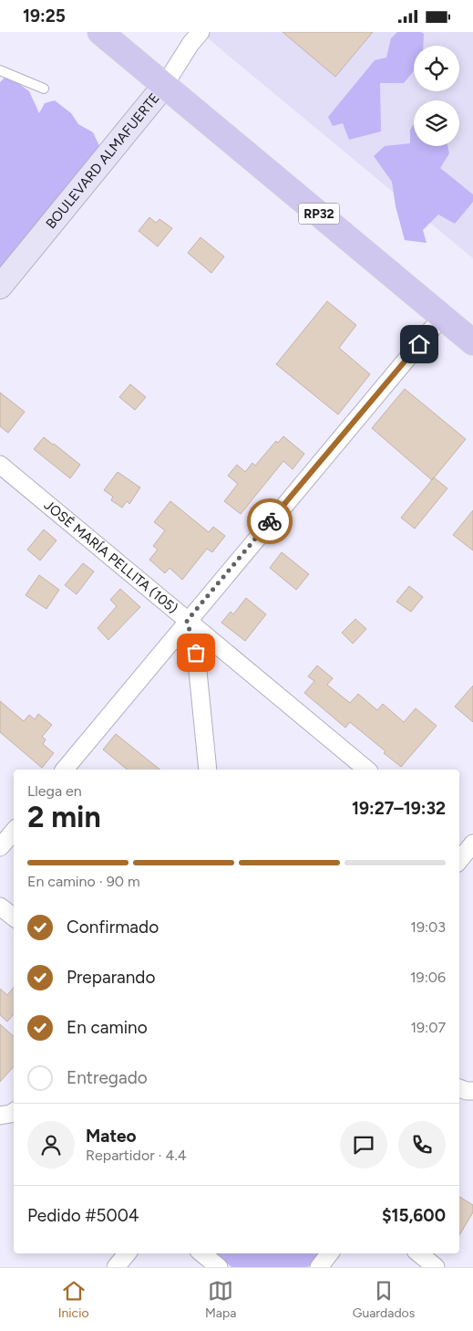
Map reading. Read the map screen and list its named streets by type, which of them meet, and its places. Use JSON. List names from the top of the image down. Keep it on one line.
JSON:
{"streets":{"main road":["BOULEVARD ALMAFUERTE","RP32"],"street":["JOSÉ MARÍA PELLITA (105)"]},"crossings":[["BOULEVARD ALMAFUERTE","RP32"]],"page":{"status":"19:25","heading":["2 min","Llega en","19:27–19:32"],"panel":["Mateo","Repartidor · 4.4","Pedido #5004","$15,600"],"bar":"En camino · 90 m","list":[["Confirmado","19:03"],["Preparando","19:06"],["En camino","19:07"],"Entregado"],"tabs":["Inicio","Mapa","Guardados"]}}
